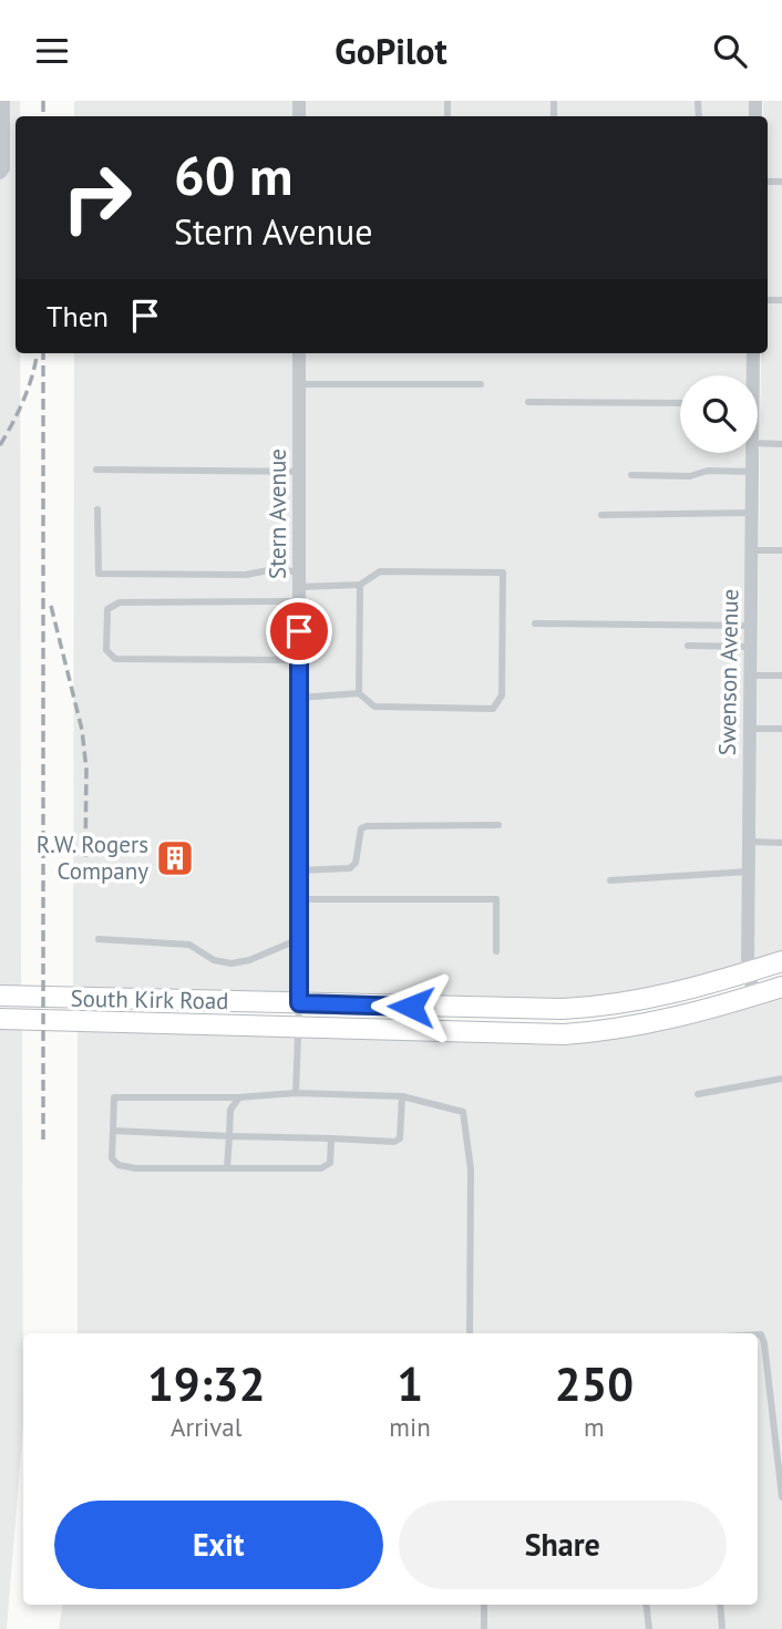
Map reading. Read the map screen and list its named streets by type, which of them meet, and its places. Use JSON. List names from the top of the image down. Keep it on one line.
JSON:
{"streets":{"main road":["South Kirk Road"],"street":["Stern Avenue","Swenson Avenue"]},"crossings":[["Stern Avenue","South Kirk Road"],["Swenson Avenue","South Kirk Road"]],"places":{"building":["R.W. Rogers Company"]},"page":{"header":"GoPilot","turn":["60 m","Stern Avenue"],"then":"Then","eta":["19:32","Arrival","1","min","250","m"],"buttons":["Exit","Share"]}}
